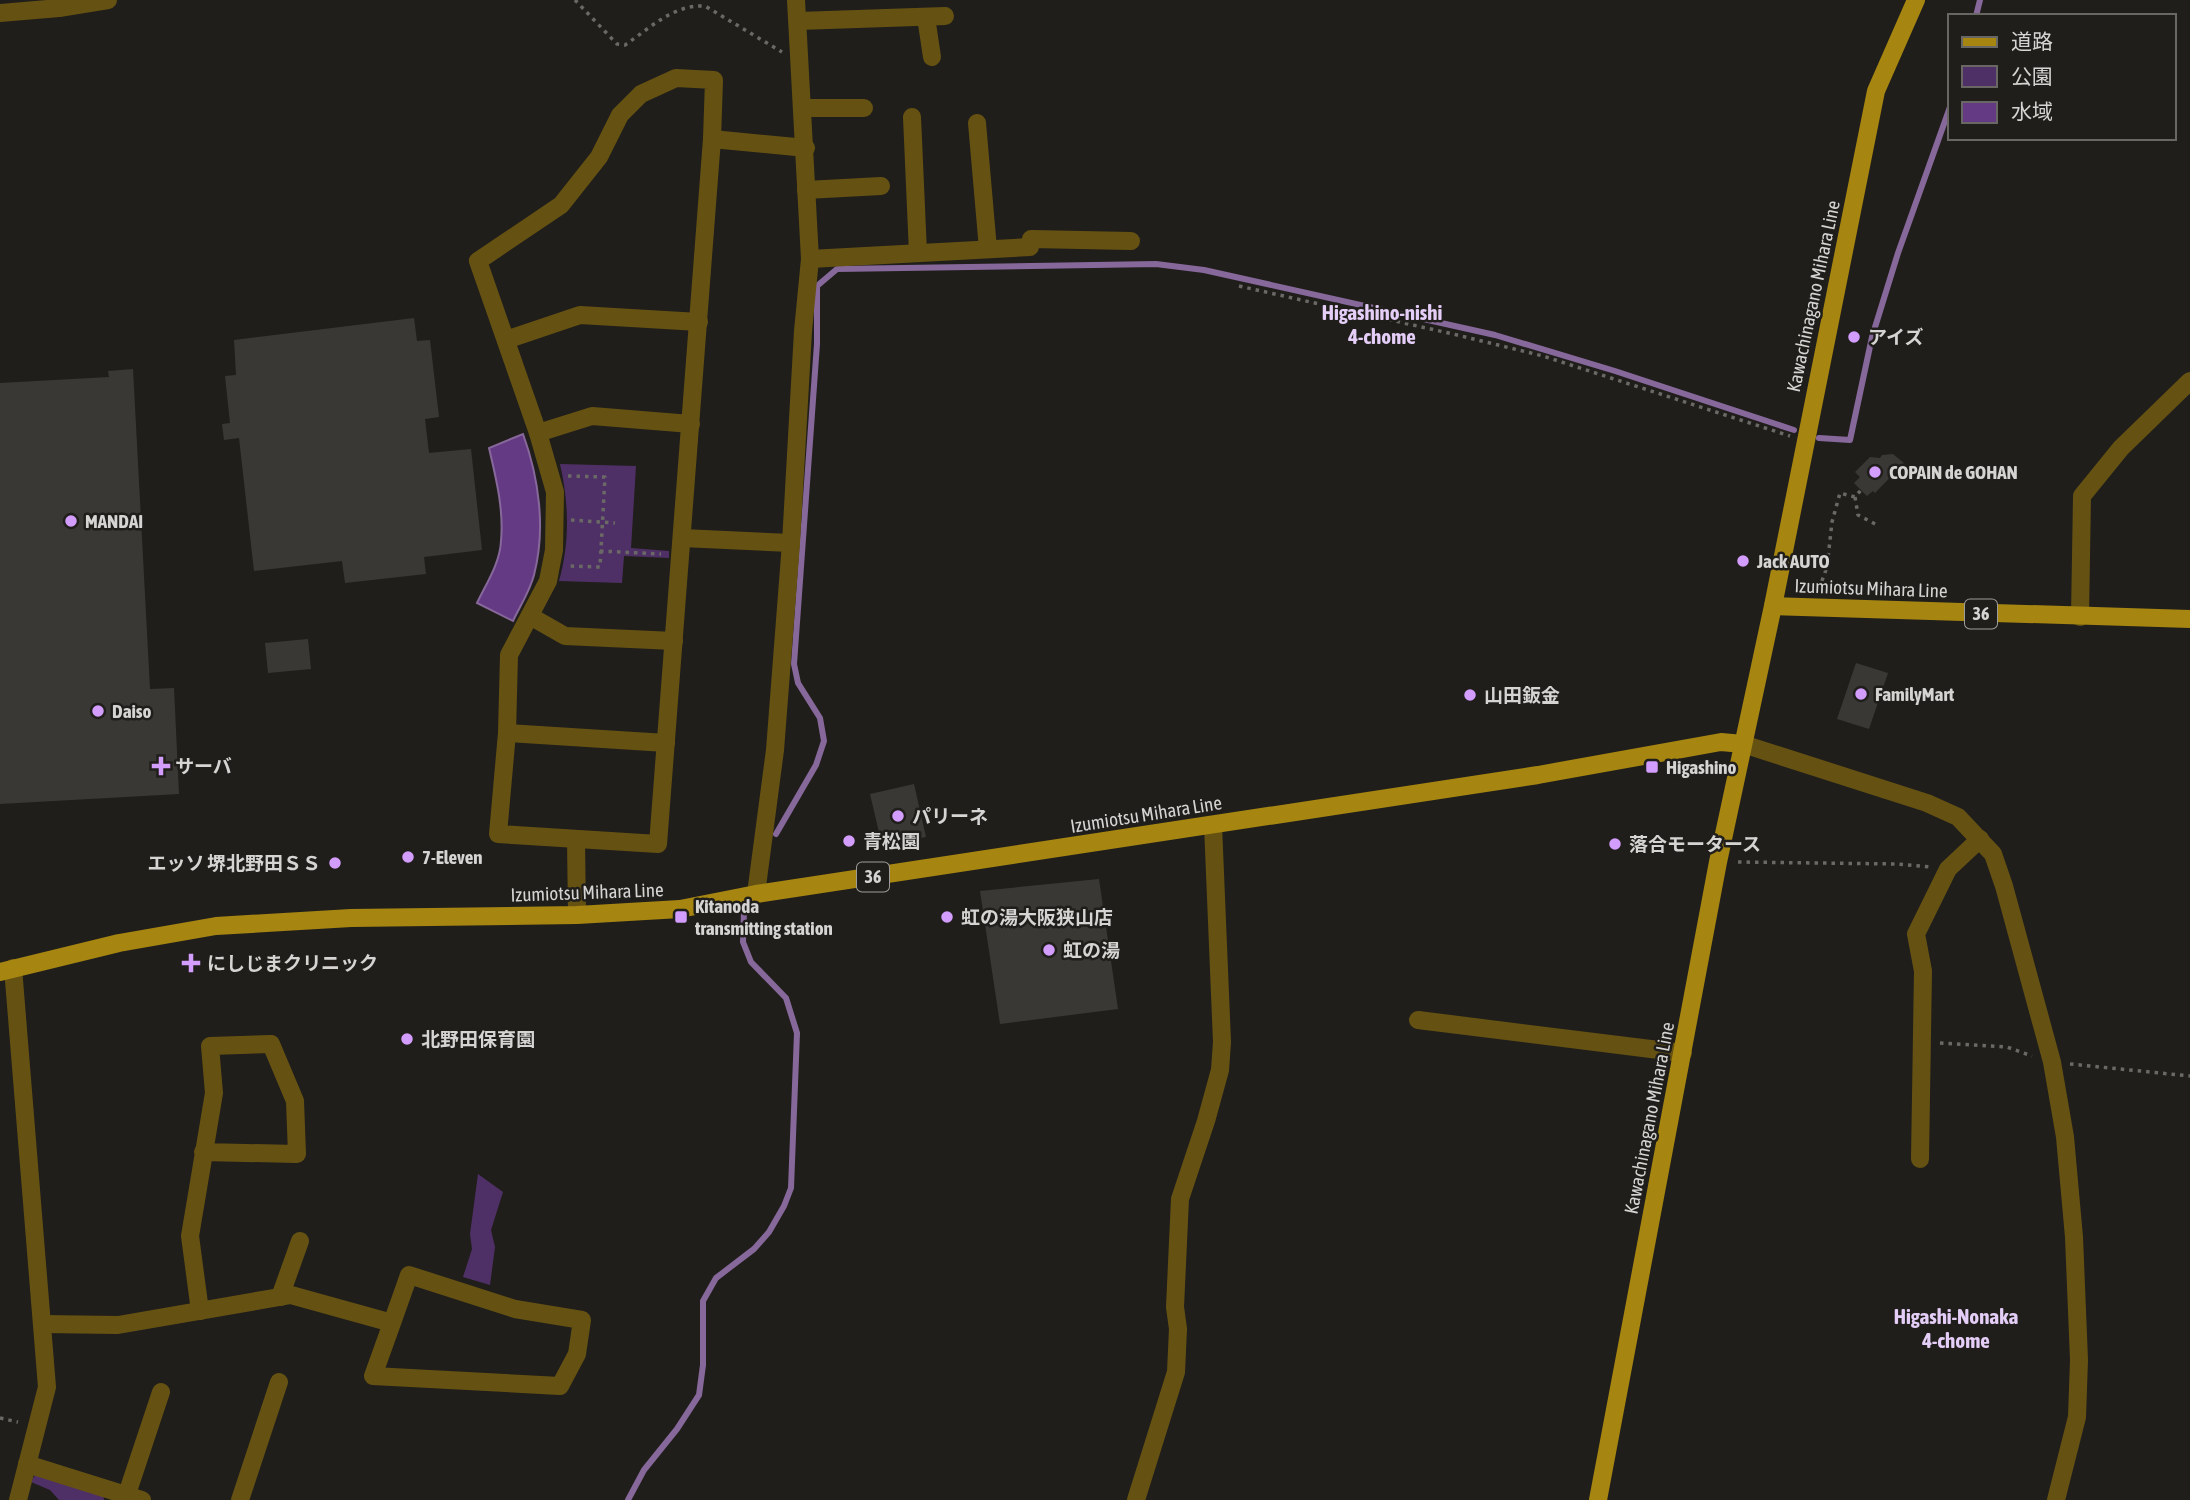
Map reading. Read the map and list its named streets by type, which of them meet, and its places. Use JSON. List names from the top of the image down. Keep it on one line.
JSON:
{"streets":{"main road":["Kawachinagano Mihara Line","Izumiotsu Mihara Line","36"]},"crossings":[["Kawachinagano Mihara Line","Izumiotsu Mihara Line"]],"districts":["Higashino-nishi 4-chome","Higashi-Nonaka 4-chome"],"places":{"other":["アイズ","COPAIN de GOHAN","MANDAI","Jack AUTO","FamilyMart","山田鈑金","Daiso","パリーネ","青松園","落合モータース","7-Eleven","エッソ 堺北野田ＳＳ","虹の湯大阪狭山店","虹の湯","北野田保育園"],"health":["サーバ","にしじまクリニック"],"transit":["Higashino","Kitanoda transmitting station"]},"legend":["道路","公園","水域"]}
